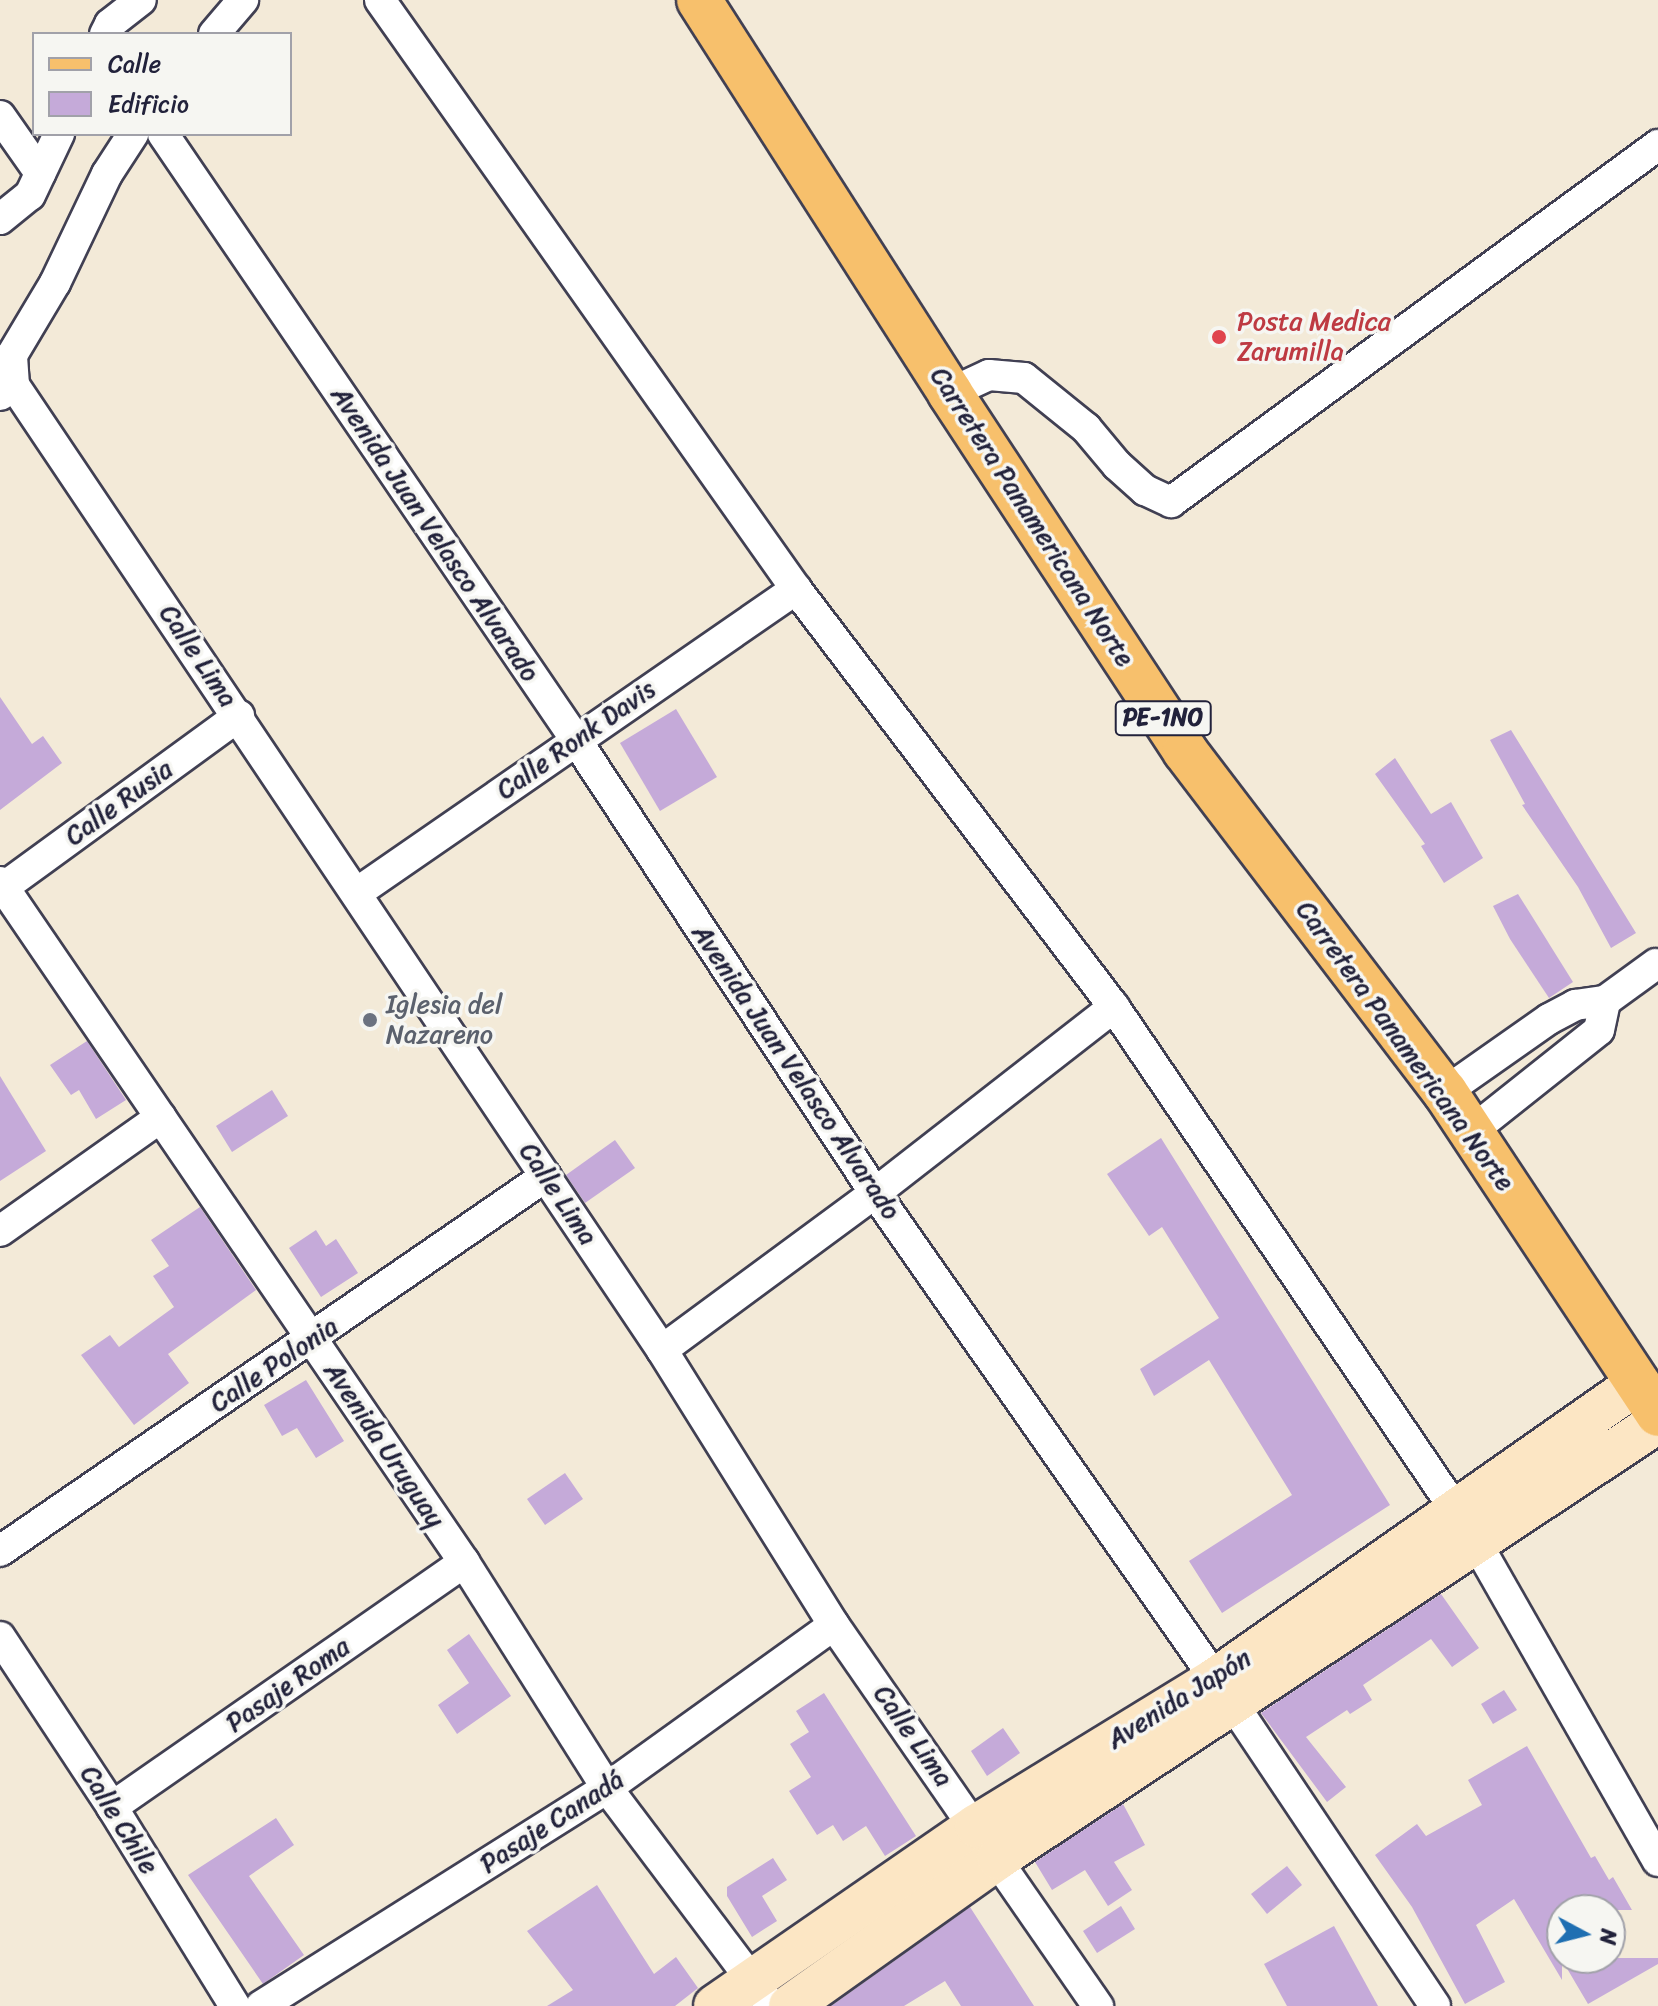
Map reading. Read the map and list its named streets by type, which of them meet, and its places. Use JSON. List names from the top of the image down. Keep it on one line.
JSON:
{"streets":{"main road":["Carretera Panamericana Norte","PE-1NO"],"street":["Avenida Juan Velasco Alvarado","Calle Lima","Calle Ronk Davis","Calle Rusia","Calle Polonia","Avenida Uruguay","Pasaje Roma","Calle Chile","Pasaje Canadá"]},"crossings":[["Avenida Juan Velasco Alvarado","Calle Ronk Davis"],["Calle Lima","Calle Ronk Davis"],["Calle Lima","Calle Rusia"],["Calle Lima","Calle Polonia"],["Calle Lima","Pasaje Canadá"],["Calle Rusia","Avenida Uruguay"],["Calle Polonia","Avenida Uruguay"],["Avenida Uruguay","Pasaje Roma"],["Avenida Uruguay","Pasaje Canadá"],["Pasaje Roma","Calle Chile"]],"places":["Posta Medica Zarumilla","Iglesia del Nazareno"],"legend":["Calle","Edificio"],"north":"right"}
